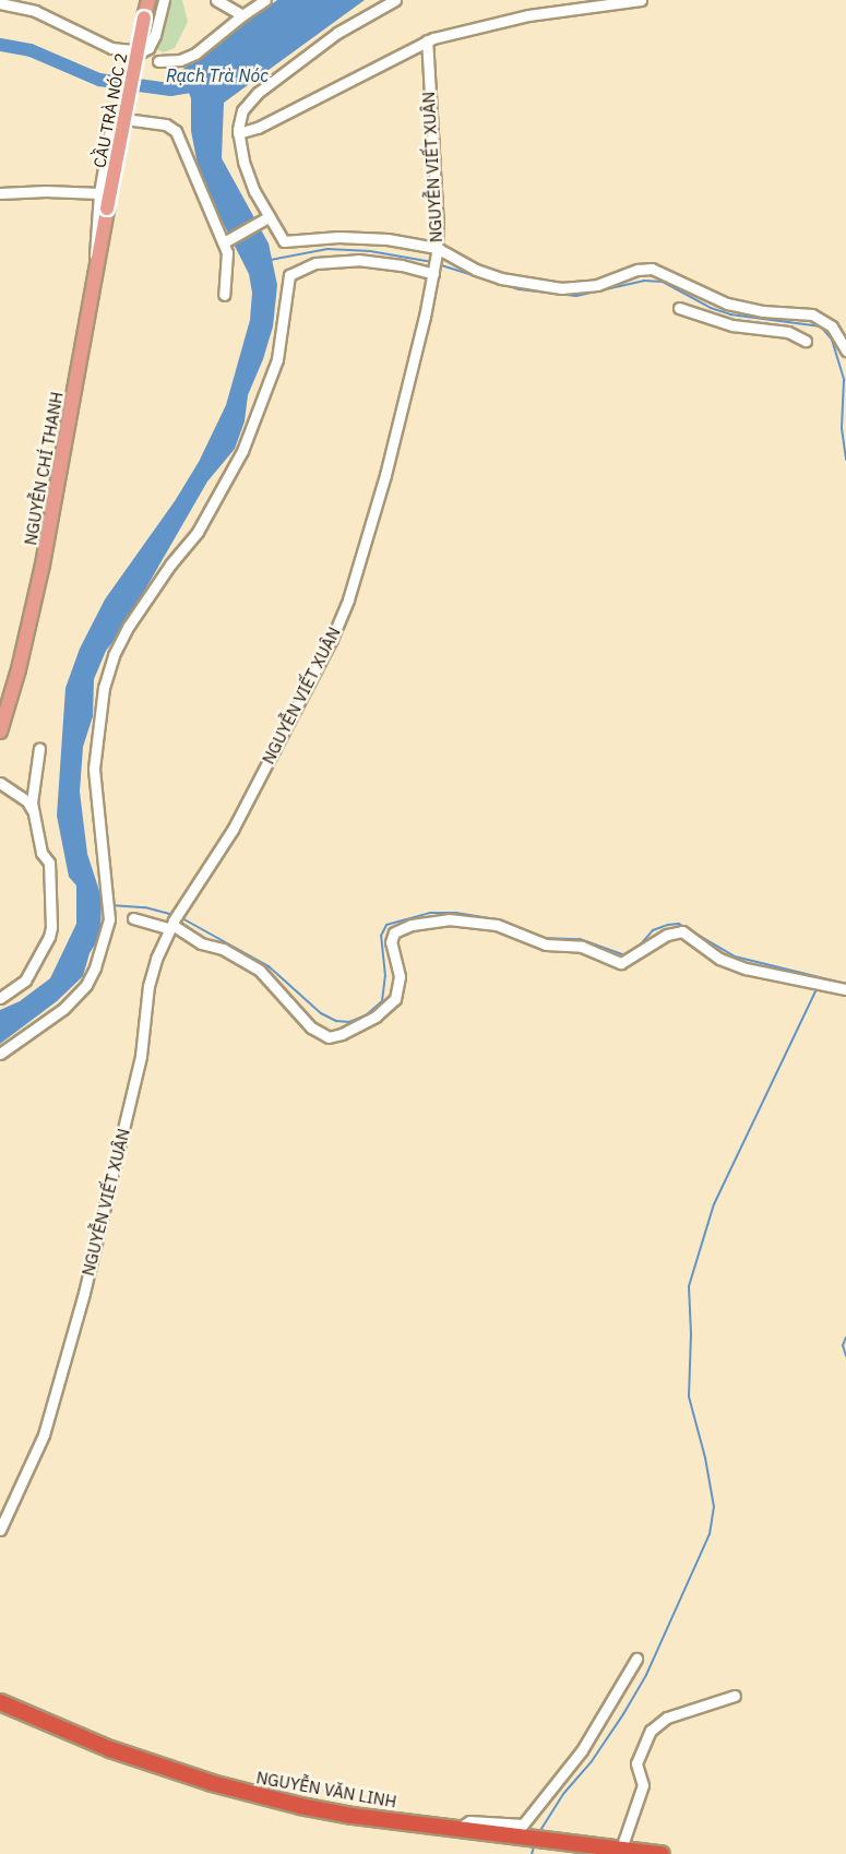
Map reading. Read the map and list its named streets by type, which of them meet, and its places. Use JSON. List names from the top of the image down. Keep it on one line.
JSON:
{"streets":{"highway":["NGUYỄN VĂN LINH"],"main road":["CẦU TRÀ NÓC 2","NGUYỄN CHÍ THANH"],"street":["NGUYỄN VIẾT XUÂN"]},"crossings":[["CẦU TRÀ NÓC 2","NGUYỄN CHÍ THANH"]],"water":["Rạch Trà Nóc"]}
